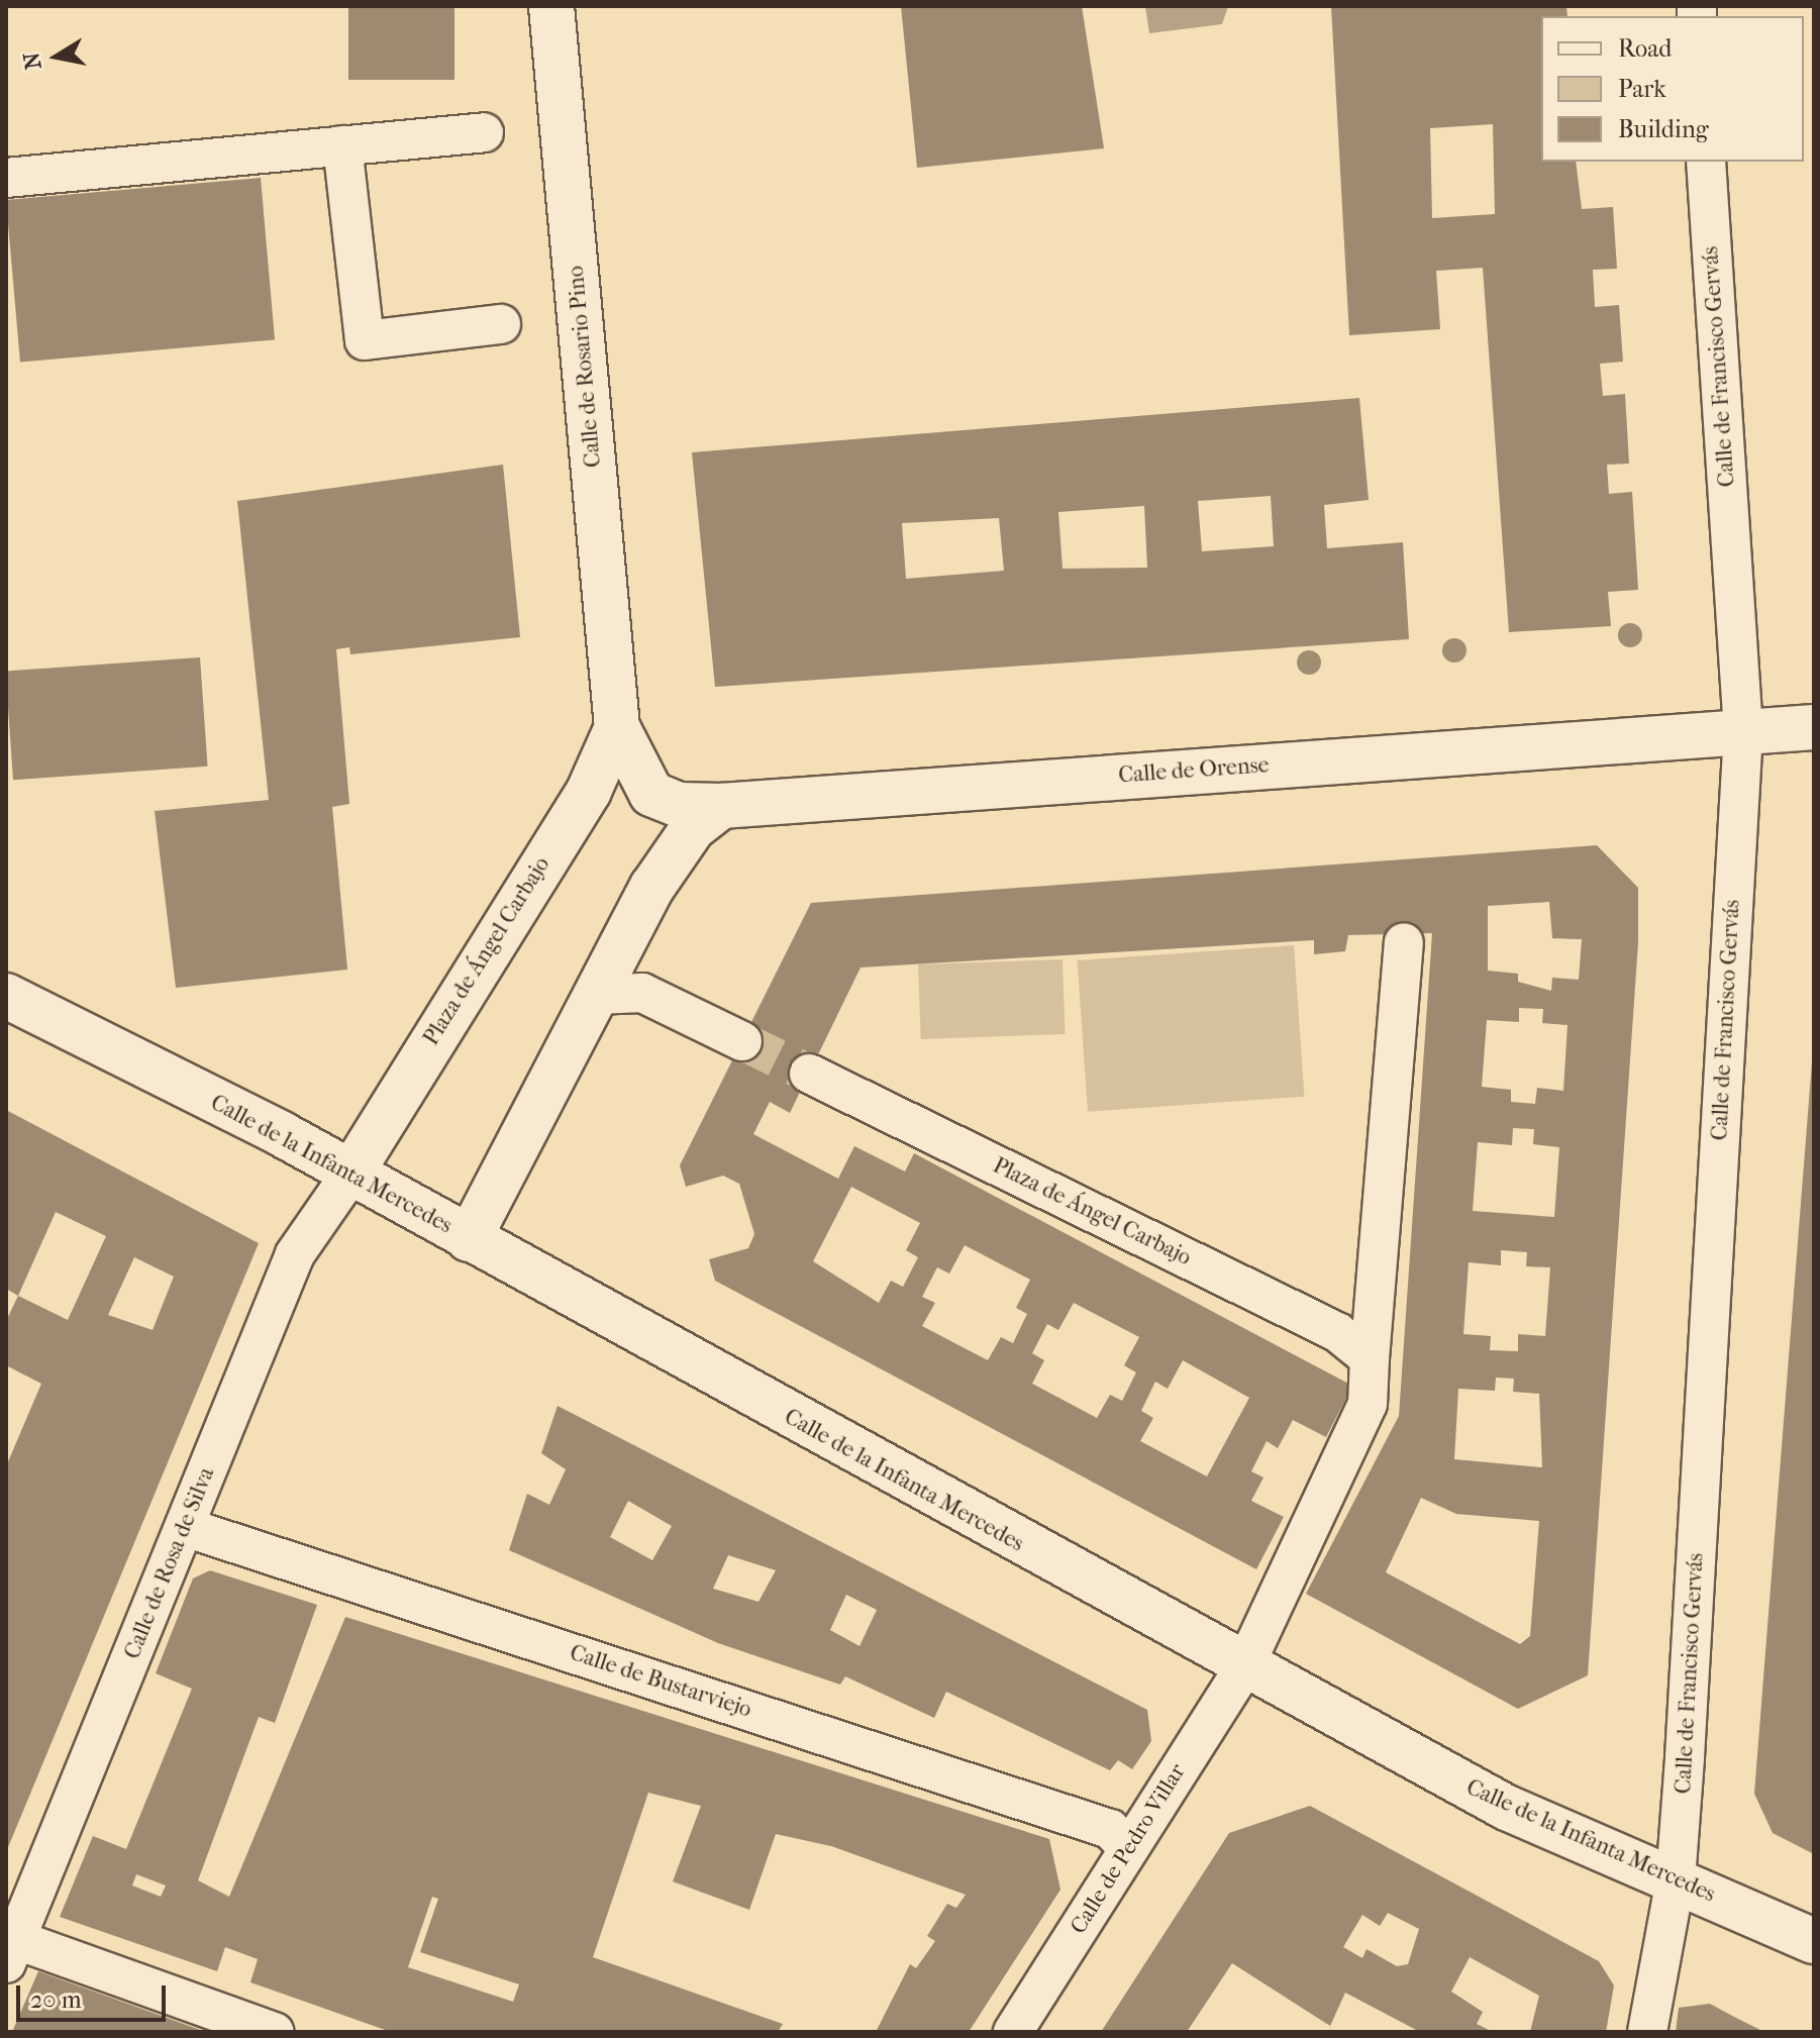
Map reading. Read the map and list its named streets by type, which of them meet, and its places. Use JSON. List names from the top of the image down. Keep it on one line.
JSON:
{"streets":{"street":["Calle de Rosario Pino","Calle de Francisco Gervás","Calle de Orense","Plaza de Ángel Carbajo","Calle de la Infanta Mercedes","Calle de Rosa de Silva","Calle de Bustarviejo","Calle de Pedro Villar"]},"crossings":[["Calle de Rosario Pino","Calle de Orense"],["Calle de Rosario Pino","Plaza de Ángel Carbajo"],["Calle de Francisco Gervás","Calle de Orense"],["Calle de Francisco Gervás","Calle de la Infanta Mercedes"],["Calle de Orense","Plaza de Ángel Carbajo"],["Plaza de Ángel Carbajo","Calle de la Infanta Mercedes"],["Plaza de Ángel Carbajo","Calle de Rosa de Silva"],["Calle de la Infanta Mercedes","Calle de Rosa de Silva"],["Calle de la Infanta Mercedes","Calle de Pedro Villar"],["Calle de Rosa de Silva","Calle de Bustarviejo"],["Calle de Bustarviejo","Calle de Pedro Villar"]],"legend":["Road","Park","Building"],"scale_bar":"20 m","north":"left"}
